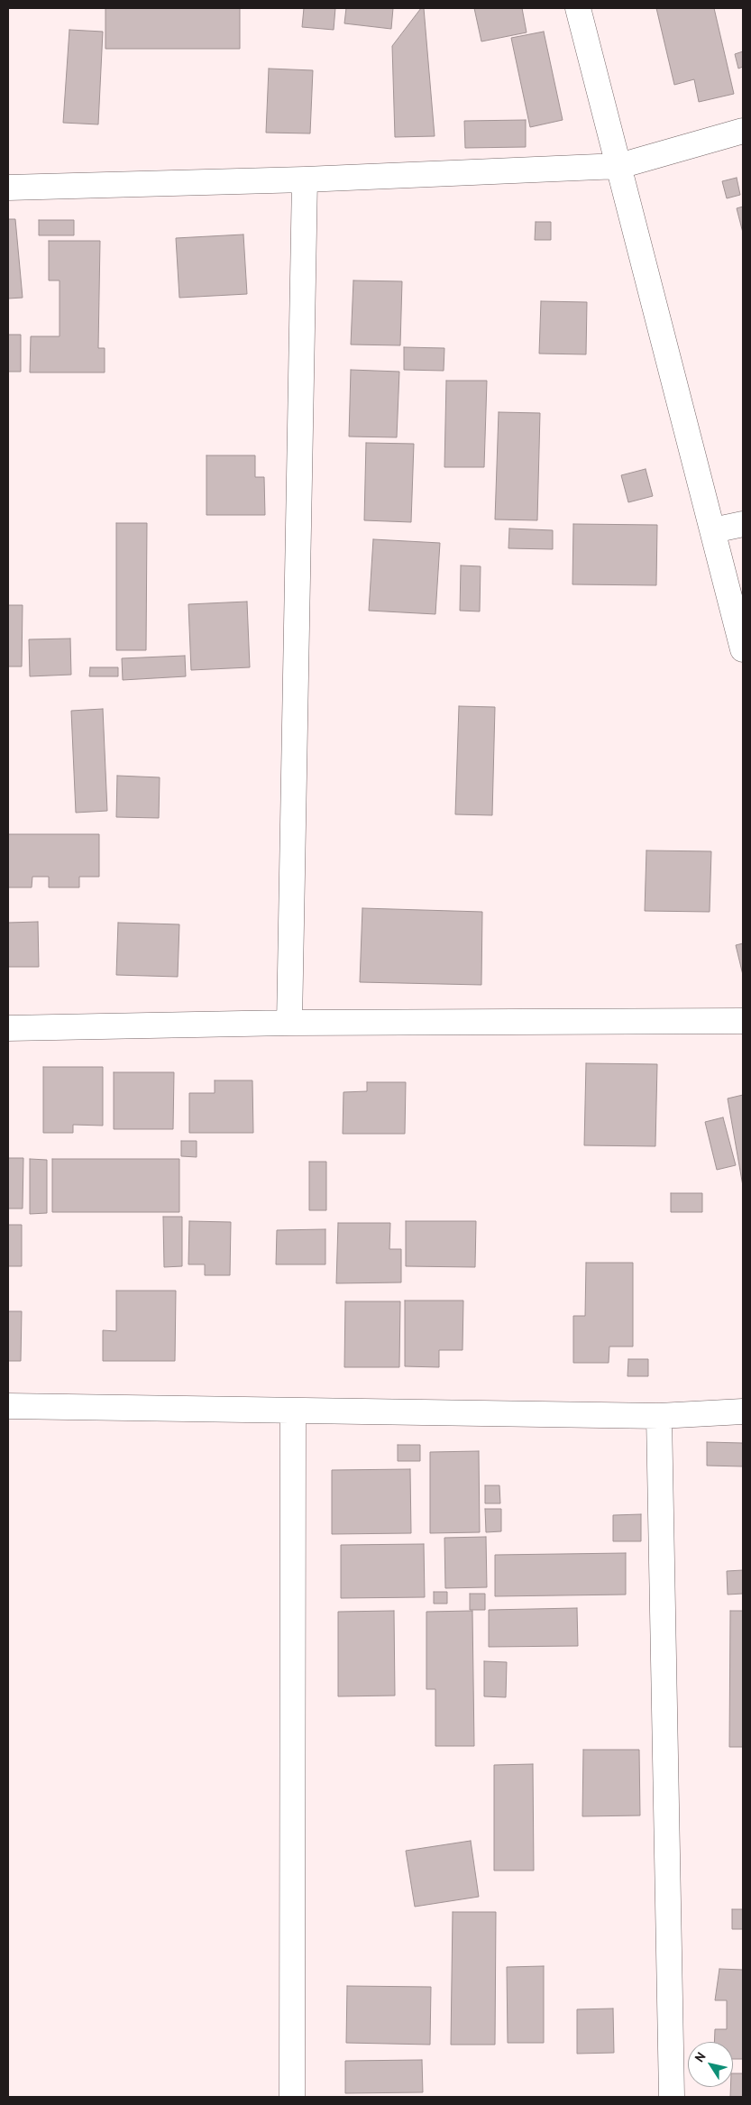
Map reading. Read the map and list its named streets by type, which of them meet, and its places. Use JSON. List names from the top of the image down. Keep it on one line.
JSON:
{"north":"top left"}
